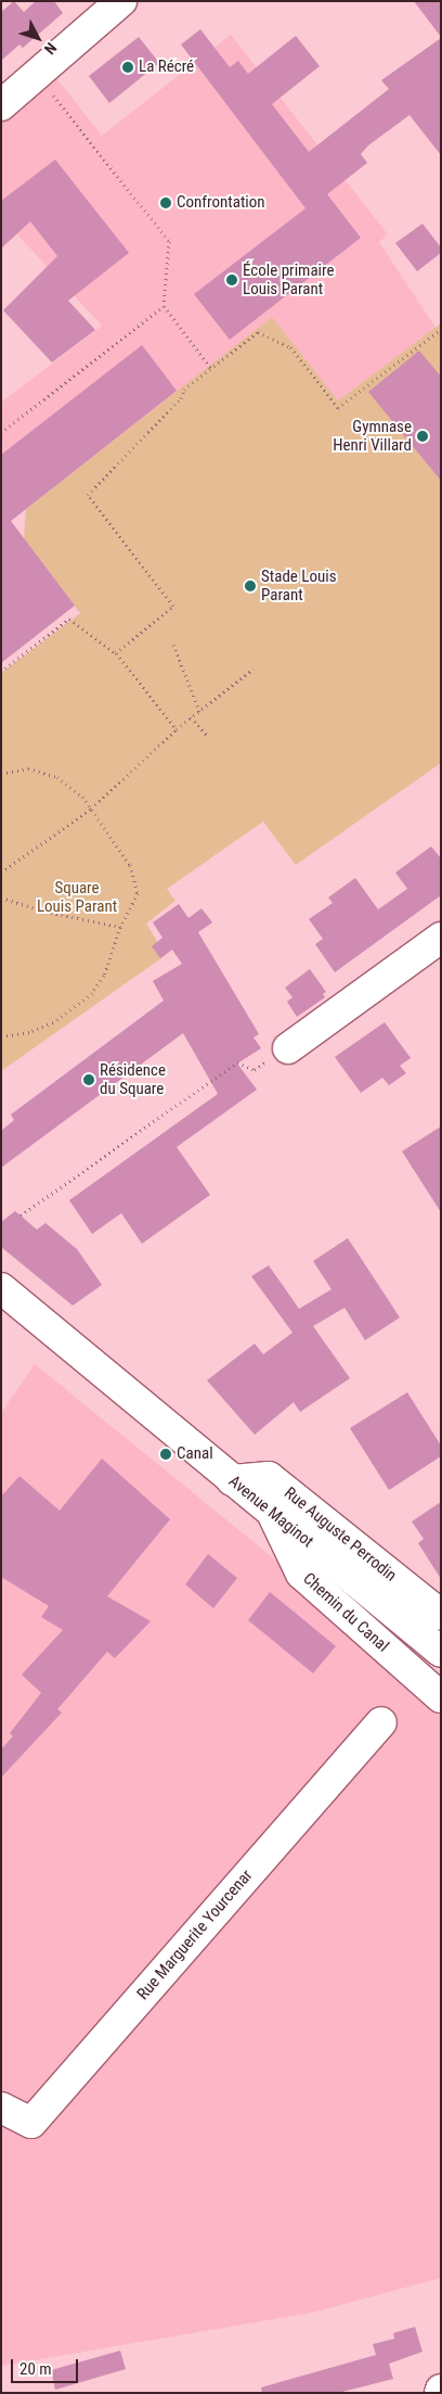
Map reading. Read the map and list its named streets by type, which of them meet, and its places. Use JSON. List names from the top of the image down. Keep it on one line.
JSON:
{"streets":{"street":["Avenue Maginot","Rue Auguste Perrodin","Chemin du Canal","Rue Marguerite Yourcenar"]},"crossings":[["Avenue Maginot","Rue Auguste Perrodin"],["Avenue Maginot","Chemin du Canal"]],"parks":["Square Louis Parant"],"places":["La Récré","Confrontation","École primaire Louis Parant","Gymnase Henri Villard","Stade Louis Parant","Résidence du Square","Canal"],"scale_bar":"20 m","north":"bottom right"}
